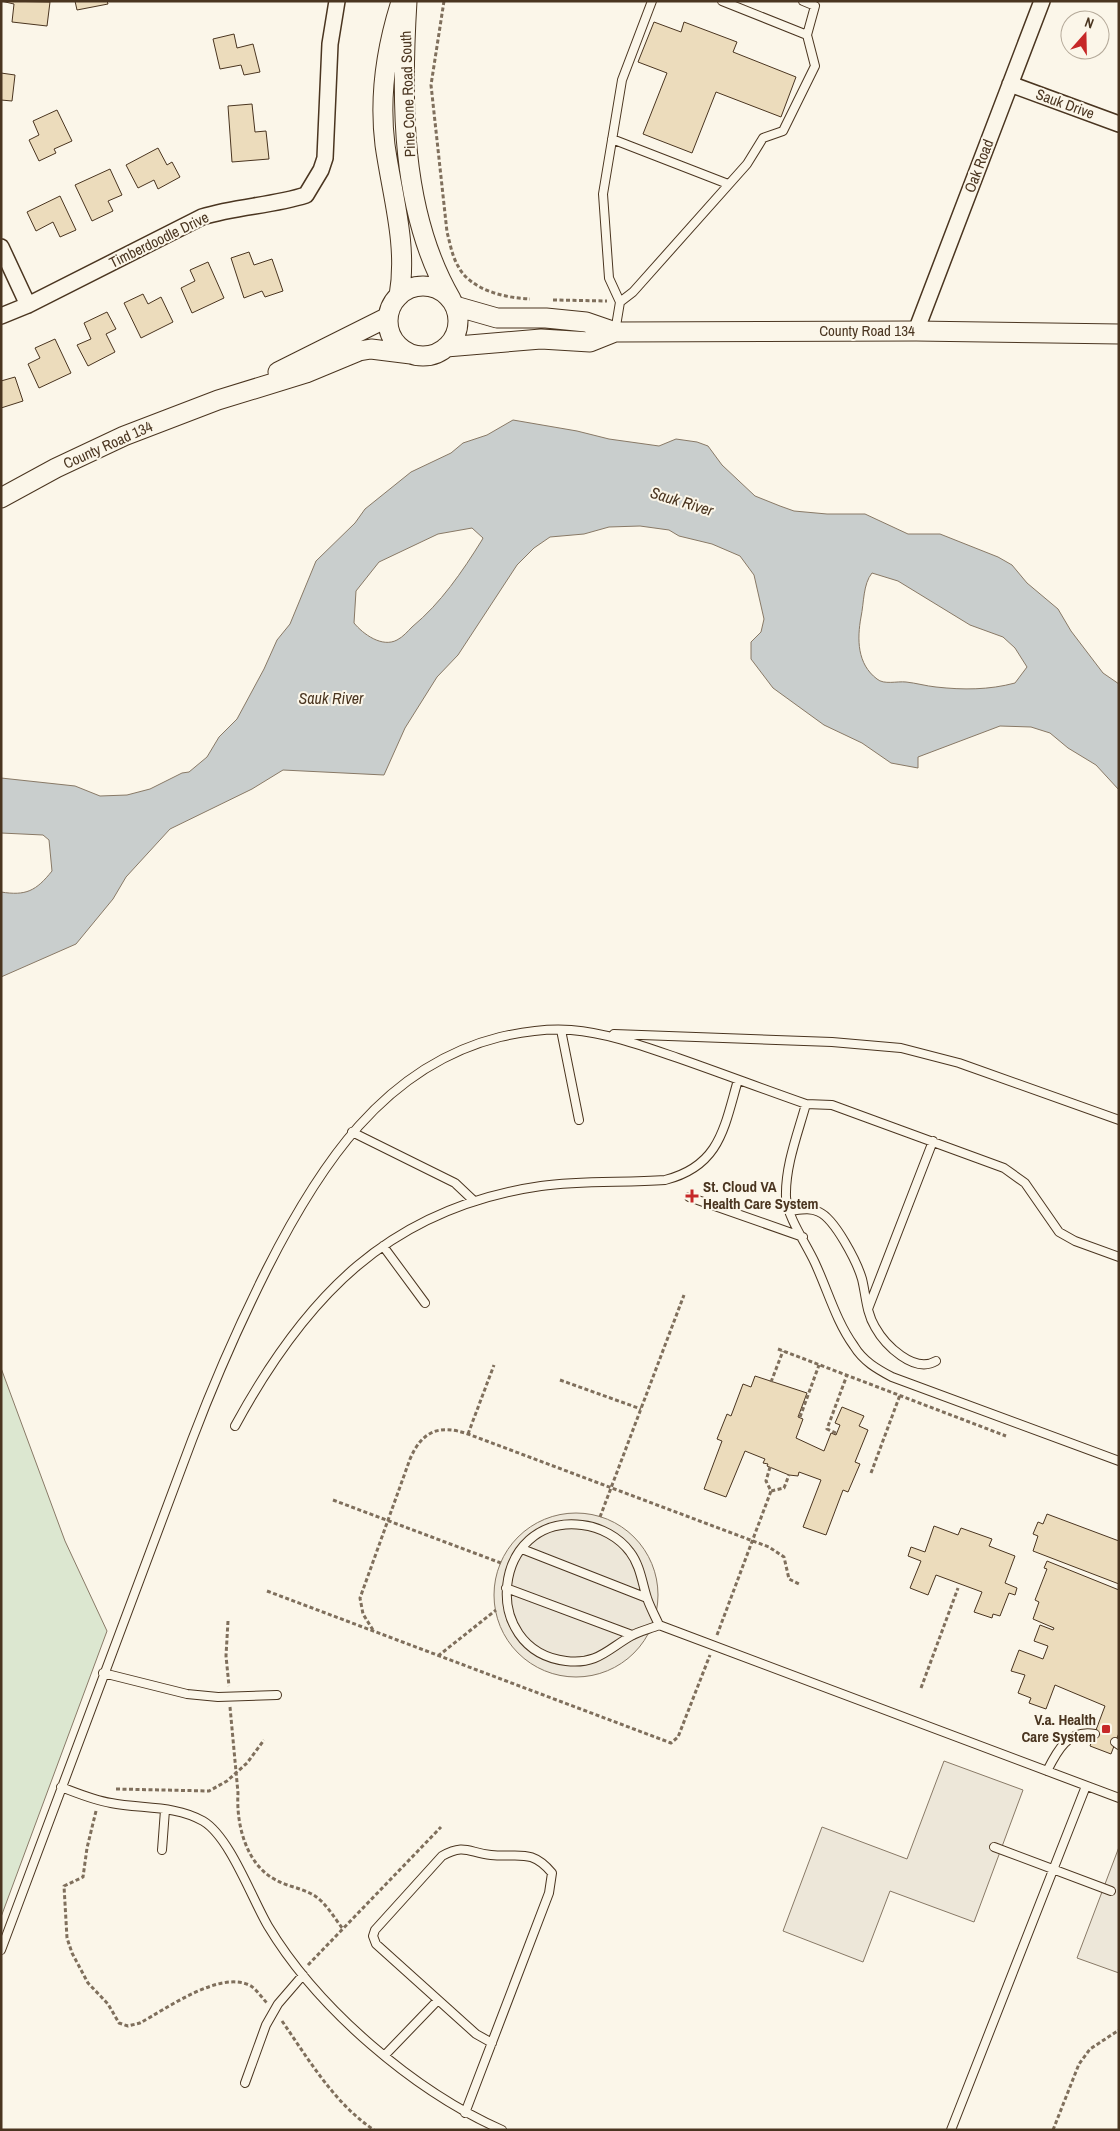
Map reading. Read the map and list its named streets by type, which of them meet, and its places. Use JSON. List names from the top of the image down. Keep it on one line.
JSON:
{"streets":{"street":["Pine Cone Road South","Sauk Drive","Oak Road","Timberdoodle Drive","County Road 134"]},"crossings":[["Pine Cone Road South","County Road 134"],["Sauk Drive","Oak Road"],["Oak Road","County Road 134"]],"water":["Sauk River"],"places":{"health":["St. Cloud VA Health Care System"],"transit":["V.a. Health Care System"]},"north":"top"}
